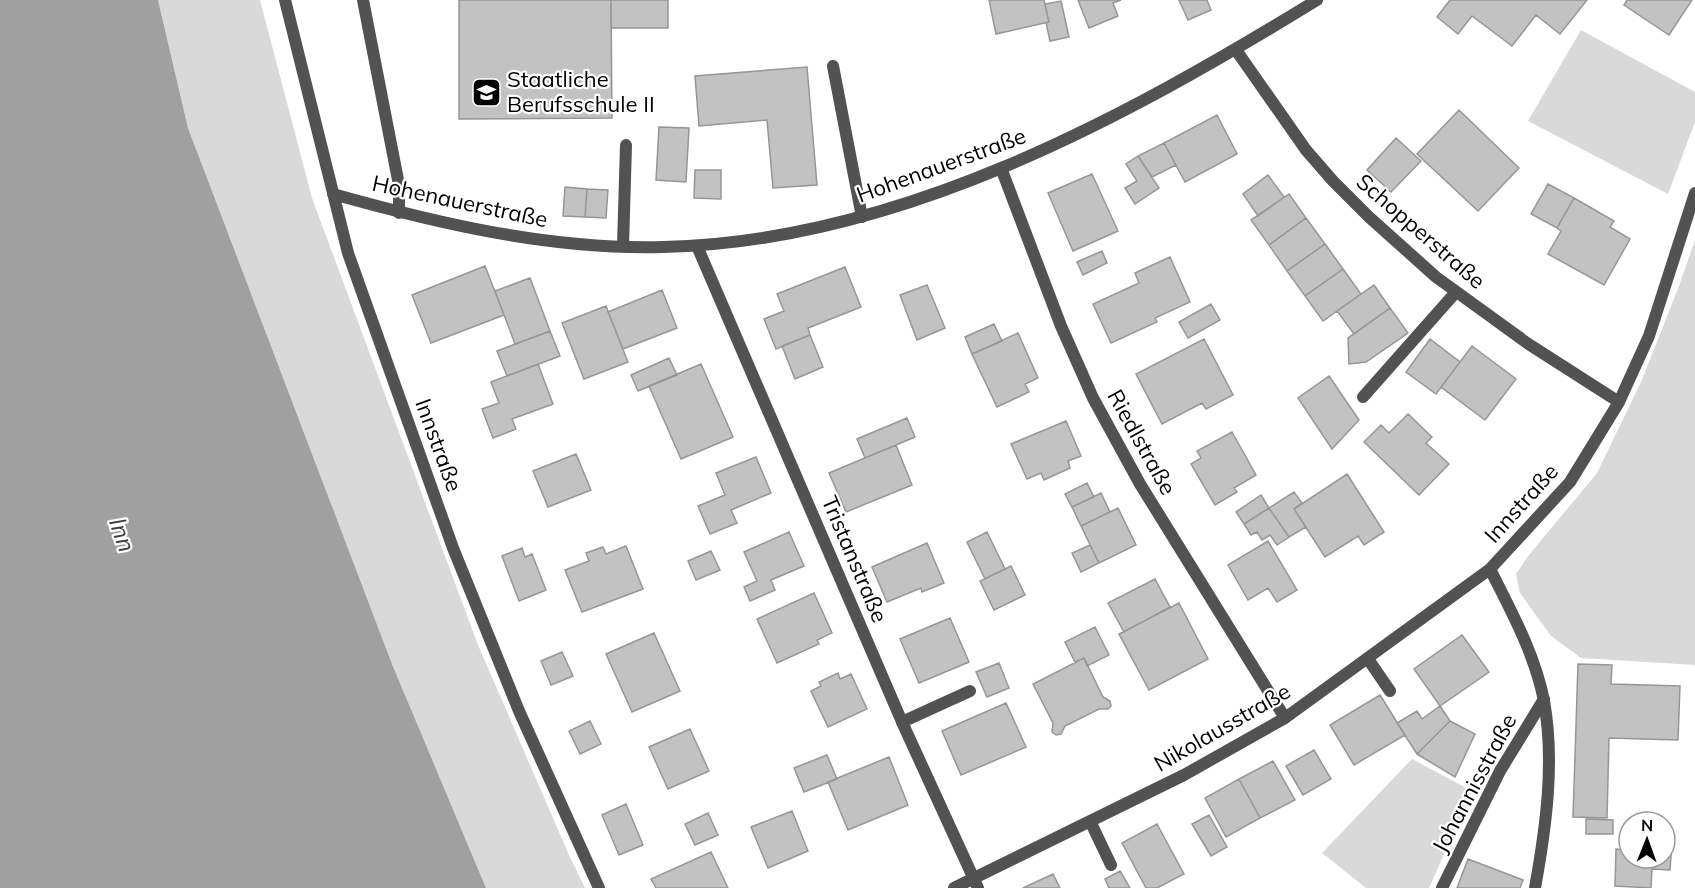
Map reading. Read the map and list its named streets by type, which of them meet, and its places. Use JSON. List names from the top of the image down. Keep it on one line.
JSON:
{"streets":{"street":["Hohenauerstraße","Schopperstraße","Riedlstraße","Innstraße","Tristanstraße","Nikolausstraße","Johannisstraße"]},"crossings":[["Hohenauerstraße","Schopperstraße"],["Hohenauerstraße","Riedlstraße"],["Hohenauerstraße","Innstraße"],["Hohenauerstraße","Tristanstraße"],["Schopperstraße","Innstraße"],["Riedlstraße","Nikolausstraße"],["Innstraße","Nikolausstraße"],["Innstraße","Johannisstraße"],["Tristanstraße","Nikolausstraße"]],"water":["Inn"],"places":{"school or university":["Staatliche Berufsschule II"]},"north":"top"}
